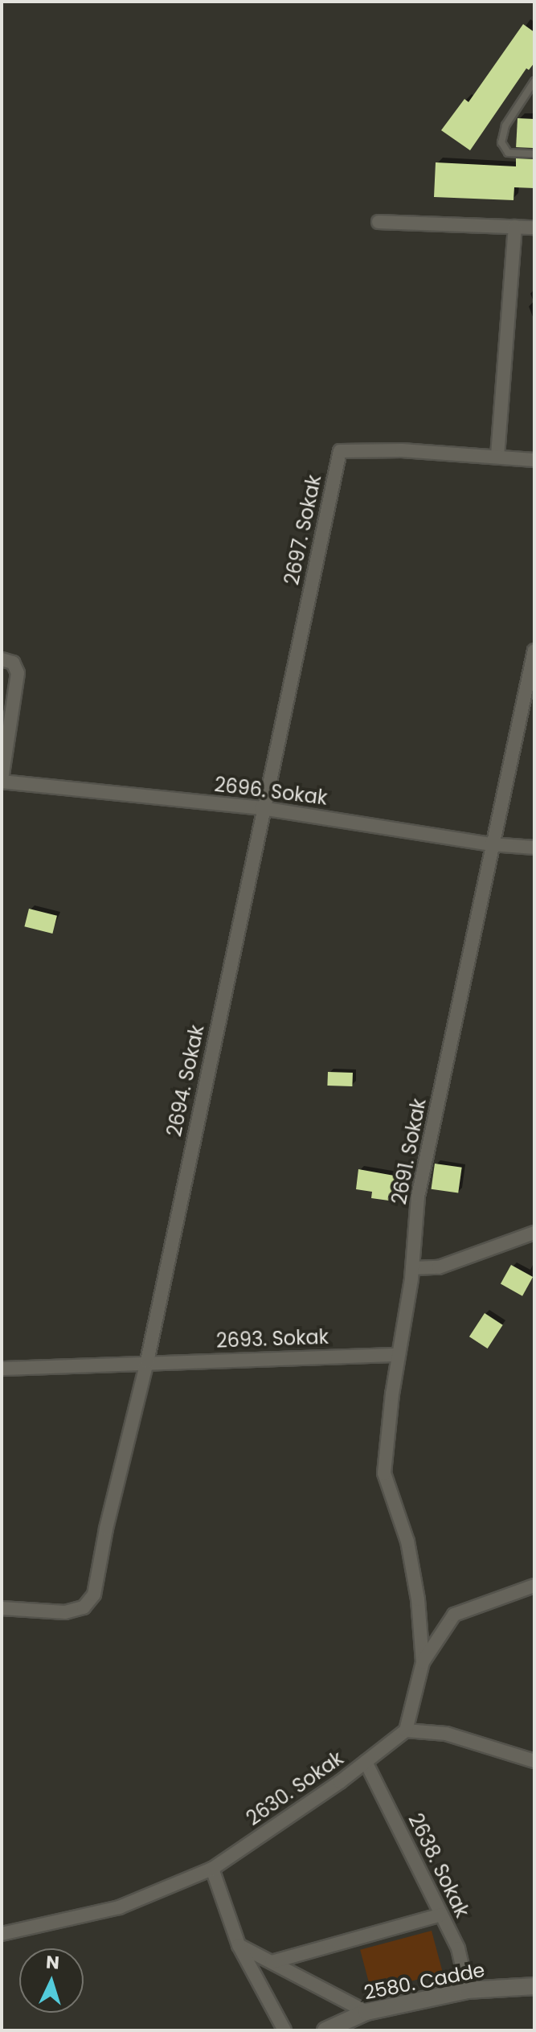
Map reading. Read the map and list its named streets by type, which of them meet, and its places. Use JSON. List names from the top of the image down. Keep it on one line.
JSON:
{"streets":{"main road":["2580. Cadde"],"street":["2697. Sokak","2696. Sokak","2694. Sokak","2691. Sokak","2693. Sokak","2630. Sokak","2638. Sokak"]},"crossings":[["2697. Sokak","2696. Sokak"],["2697. Sokak","2694. Sokak"],["2696. Sokak","2694. Sokak"],["2696. Sokak","2691. Sokak"],["2694. Sokak","2693. Sokak"],["2691. Sokak","2693. Sokak"],["2630. Sokak","2638. Sokak"],["2638. Sokak","2580. Cadde"]],"north":"top"}
